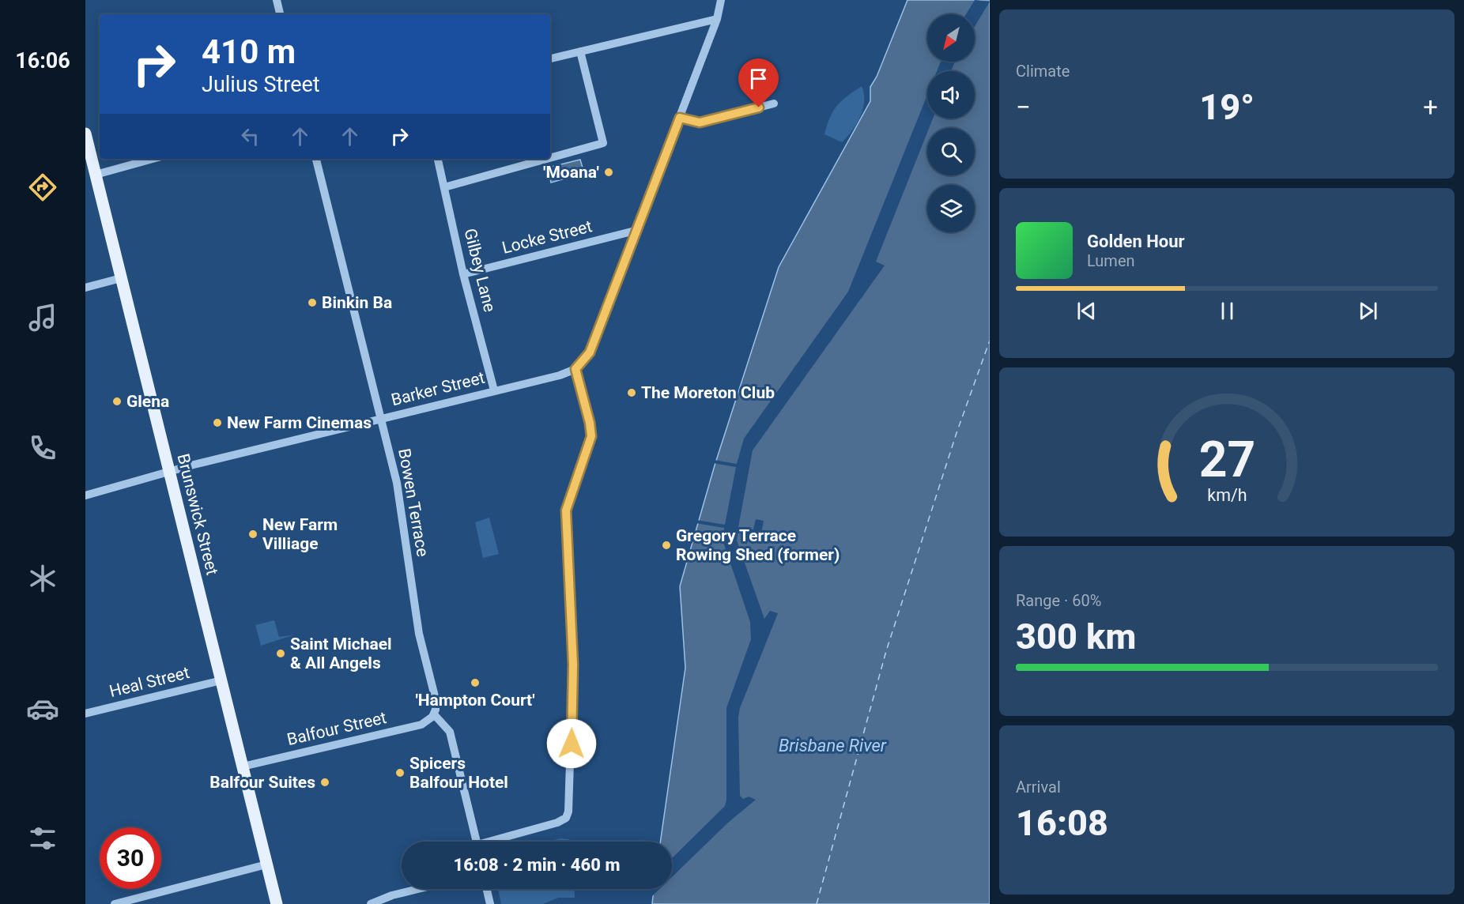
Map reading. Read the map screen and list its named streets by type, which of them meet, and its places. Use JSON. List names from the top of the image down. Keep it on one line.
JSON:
{"streets":{"main road":["Brunswick Street"],"street":["Locke Street","Gilbey Lane","Barker Street","Bowen Terrace","Heal Street","Balfour Street"]},"crossings":[["Locke Street","Gilbey Lane"],["Gilbey Lane","Barker Street"],["Barker Street","Bowen Terrace"],["Barker Street","Brunswick Street"],["Bowen Terrace","Balfour Street"],["Brunswick Street","Heal Street"],["Brunswick Street","Balfour Street"]],"water":["Brisbane River"],"places":["'Moana'","Binkin Ba","The Moreton Club","Glena","New Farm Cinemas","New Farm Villiage","Gregory Terrace Rowing Shed (former)","Saint Michael & All Angels","'Hampton Court'","Spicers Balfour Hotel","Balfour Suites"],"north":"bottom left","page":{"tabs":"16:06","tile":["Climate",["Range · 60%","300 km"],["Arrival","16:08"]],"turn":["410 m","Julius Street"],"heat":["−","19°","+"],"song":["Golden Hour","Lumen"],"limit":"30","trip":"16:08 · 2 min · 460 m","gauge":["27","km/h"]}}
